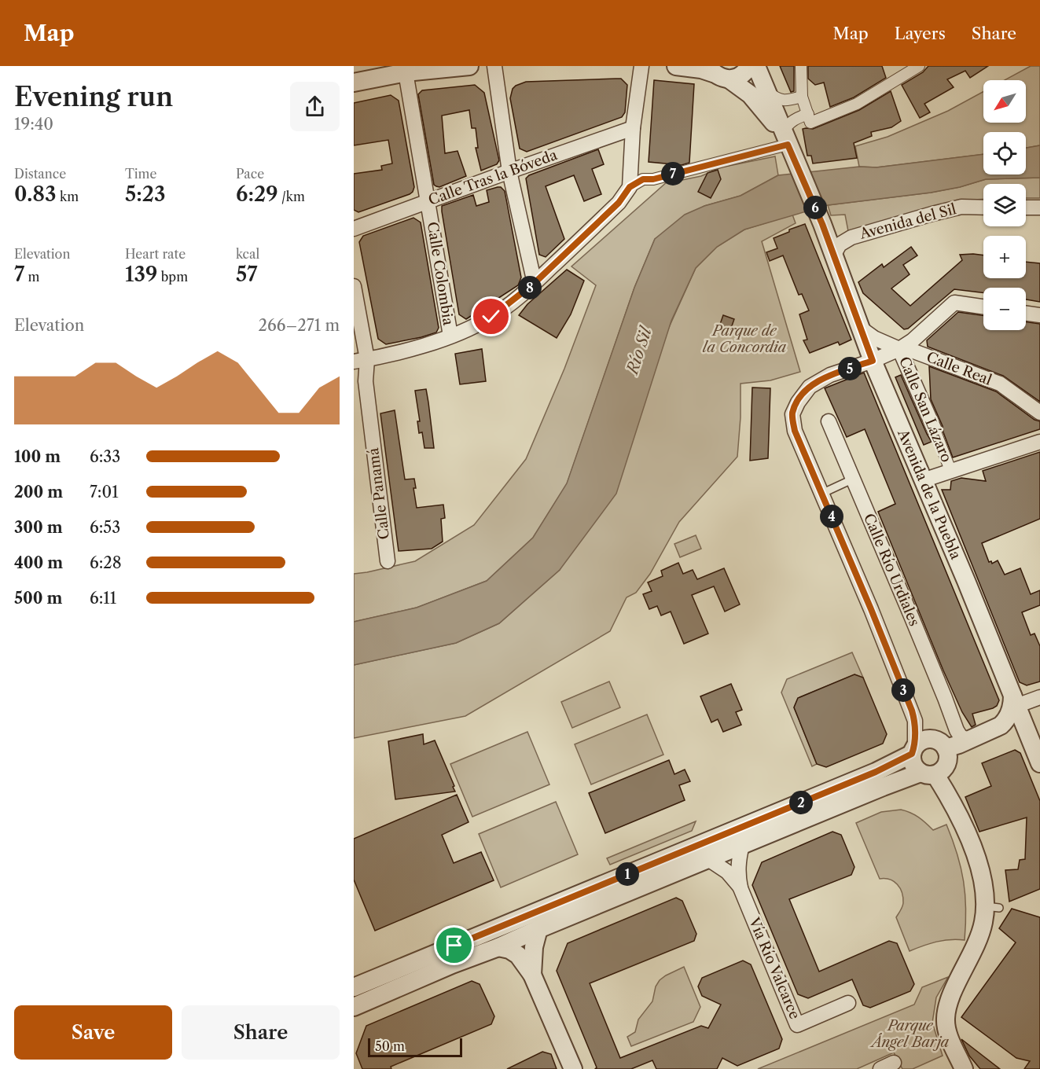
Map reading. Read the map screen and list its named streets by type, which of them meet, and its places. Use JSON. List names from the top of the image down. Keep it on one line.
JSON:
{"streets":{"street":["Calle Tras la Bóveda","Avenida del Sil","Calle Colombia","Calle Real","Calle San Lázaro","Calle Panamá","Avenida de la Puebla","Calle Río Urdiales","Vía Río Valcarce"]},"crossings":[["Calle Tras la Bóveda","Calle Colombia"],["Avenida del Sil","Avenida de la Puebla"],["Calle Real","Calle San Lázaro"],["Calle Real","Avenida de la Puebla"]],"water":["Río Sil"],"parks":["Parque de la Concordia","Parque Ángel Barja"],"scale_bar":"50 m","north":"bottom left","page":{"header":"Map","nav":["Map","Layers","Share"],"heading":["Evening run","19:40"],"map_buttons":["+","−"],"stats":[["Distance","0.83 km"],["Time","5:23"],["Pace","6:29 /km"],["Elevation","7 m"],["Heart rate","139 bpm"],["kcal","57"]],"pins":["7","6","8","5","4","3","2","1"],"chart":["Elevation","266–271 m"],"list":[{"name":"100 m","note":"6:33"},{"name":"200 m","note":"7:01"},{"name":"300 m","note":"6:53"},{"name":"400 m","note":"6:28"},{"name":"500 m","note":"6:11"}],"buttons":["Save","Share"],"scale":"50 m"}}
